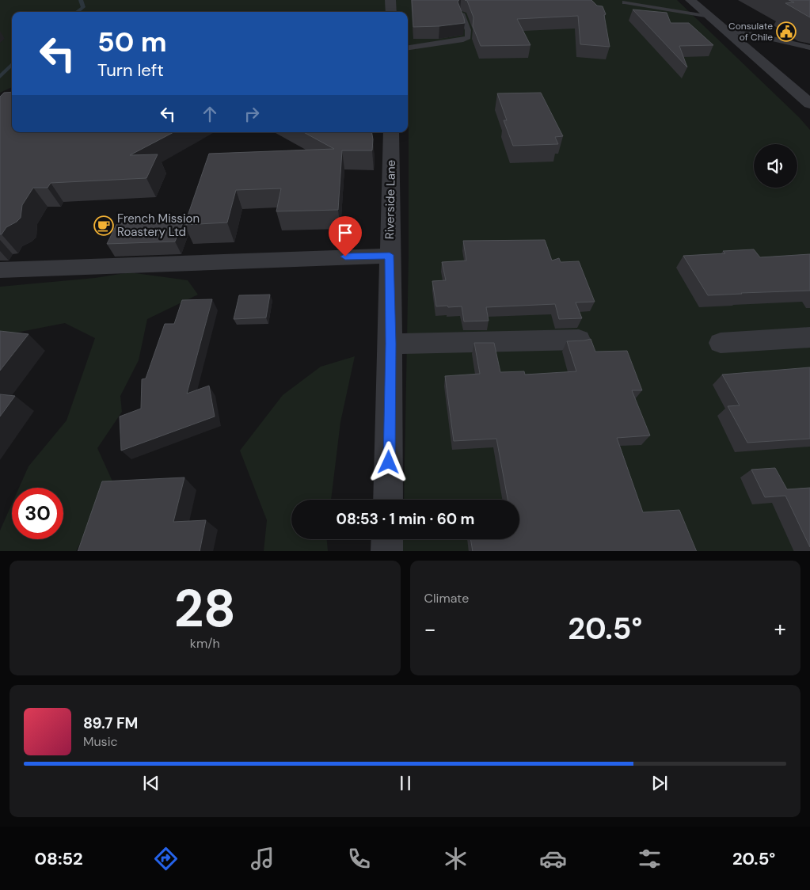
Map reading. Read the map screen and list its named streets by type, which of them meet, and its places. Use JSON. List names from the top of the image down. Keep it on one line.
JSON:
{"streets":{"street":["Riverside Lane"]},"places":{"public building":["Consulate of Chile"],"cafe":["French Mission Roastery Ltd"]},"page":{"turn":["50 m","Turn left"],"limit":"30","trip":"08:53 · 1 min · 60 m","tile":[["28","km/h"],"Climate"],"heat":["−","20.5°","+"],"song":["89.7 FM","Music"],"tabs":["08:52","20.5°"]}}
